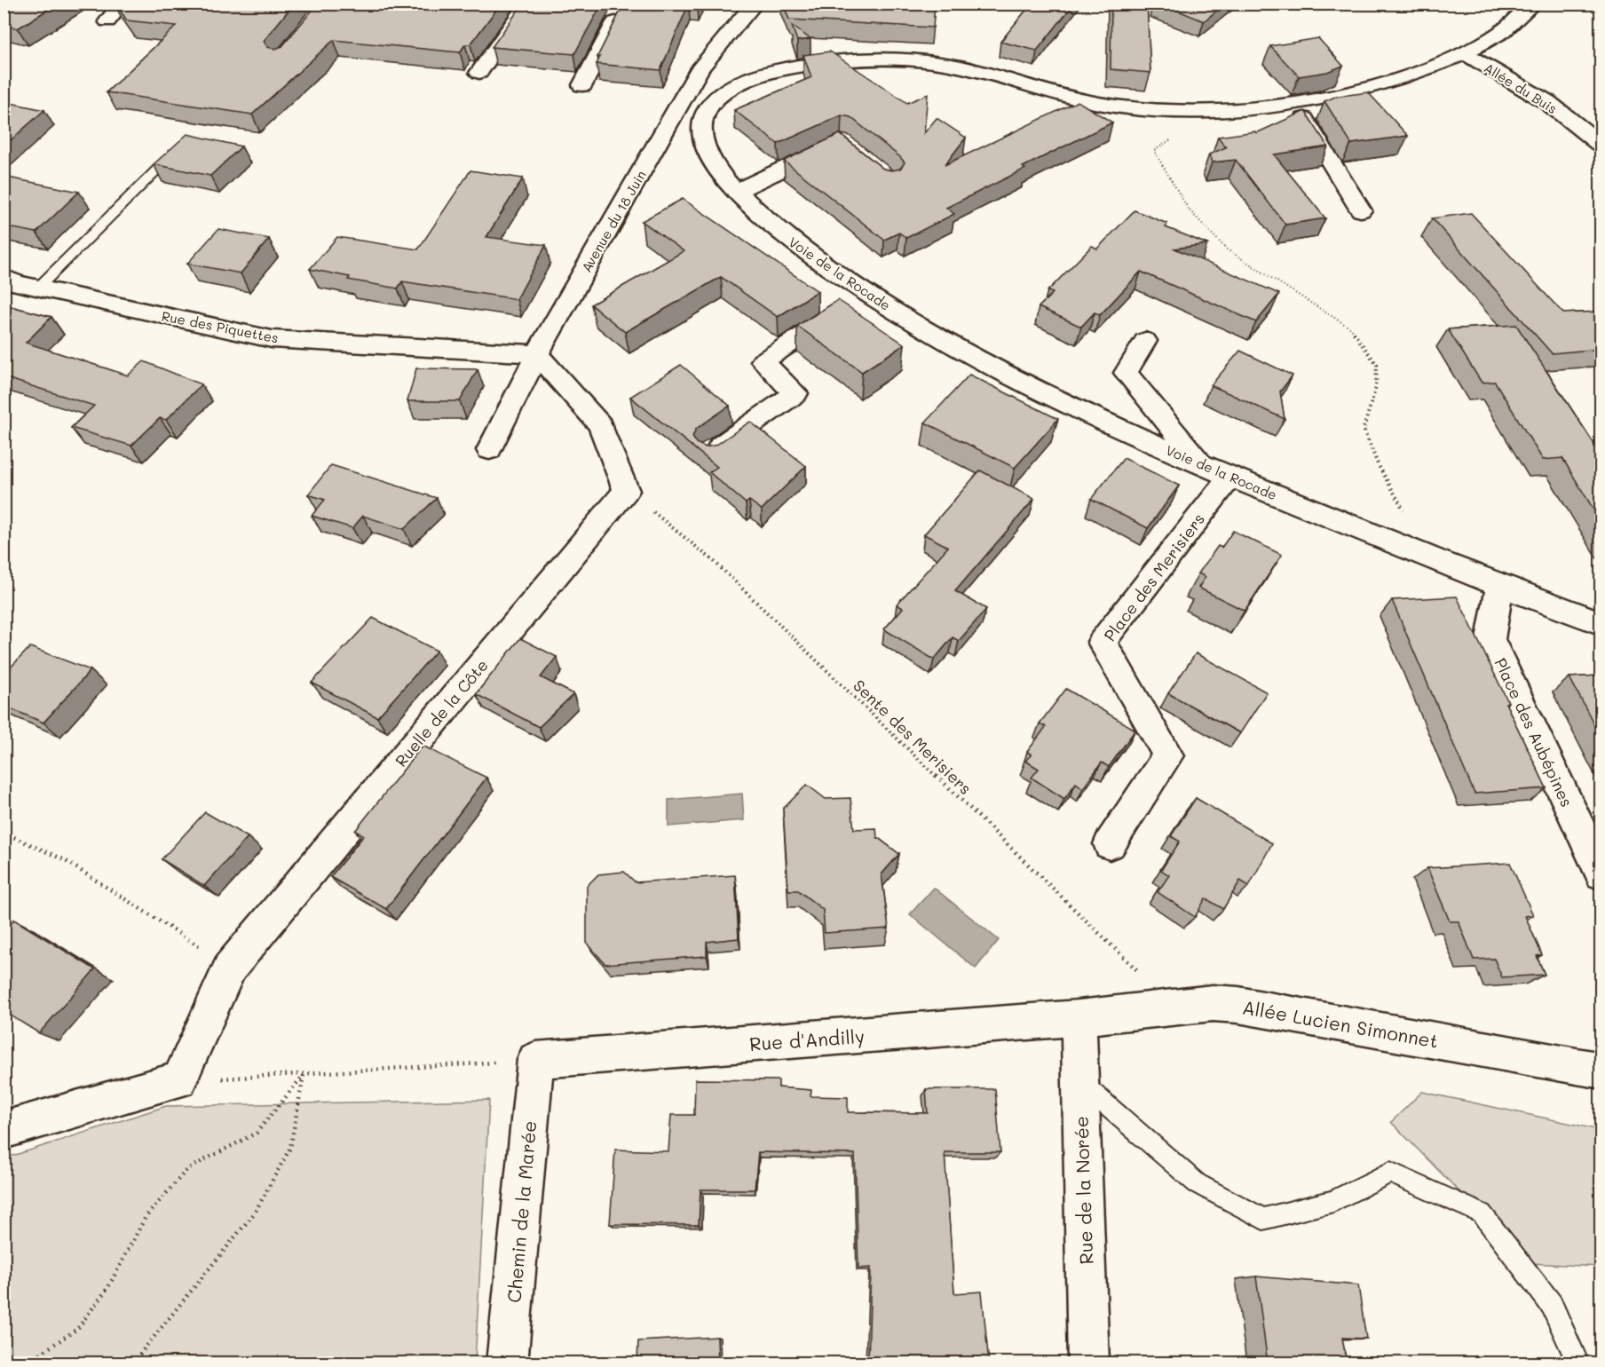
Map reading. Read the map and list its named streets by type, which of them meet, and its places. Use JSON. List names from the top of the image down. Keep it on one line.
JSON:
{"streets":{"street":["Allée du Buis","Avenue du 18 Juin","Voie de la Rocade","Rue des Piquettes","Place des Merisiers","Ruelle de la Côte","Place des Aubépines","Allée Lucien Simonnet","Rue d'Andilly","Rue de la Norée","Chemin de la Marée"],"path":["Sente des Merisiers"]},"crossings":[["Allée du Buis","Voie de la Rocade"],["Avenue du 18 Juin","Rue des Piquettes"],["Voie de la Rocade","Place des Merisiers"],["Voie de la Rocade","Place des Aubépines"],["Ruelle de la Côte","Sente des Merisiers"],["Sente des Merisiers","Allée Lucien Simonnet"],["Allée Lucien Simonnet","Rue d'Andilly"],["Allée Lucien Simonnet","Rue de la Norée"],["Rue d'Andilly","Rue de la Norée"],["Rue d'Andilly","Chemin de la Marée"]]}
